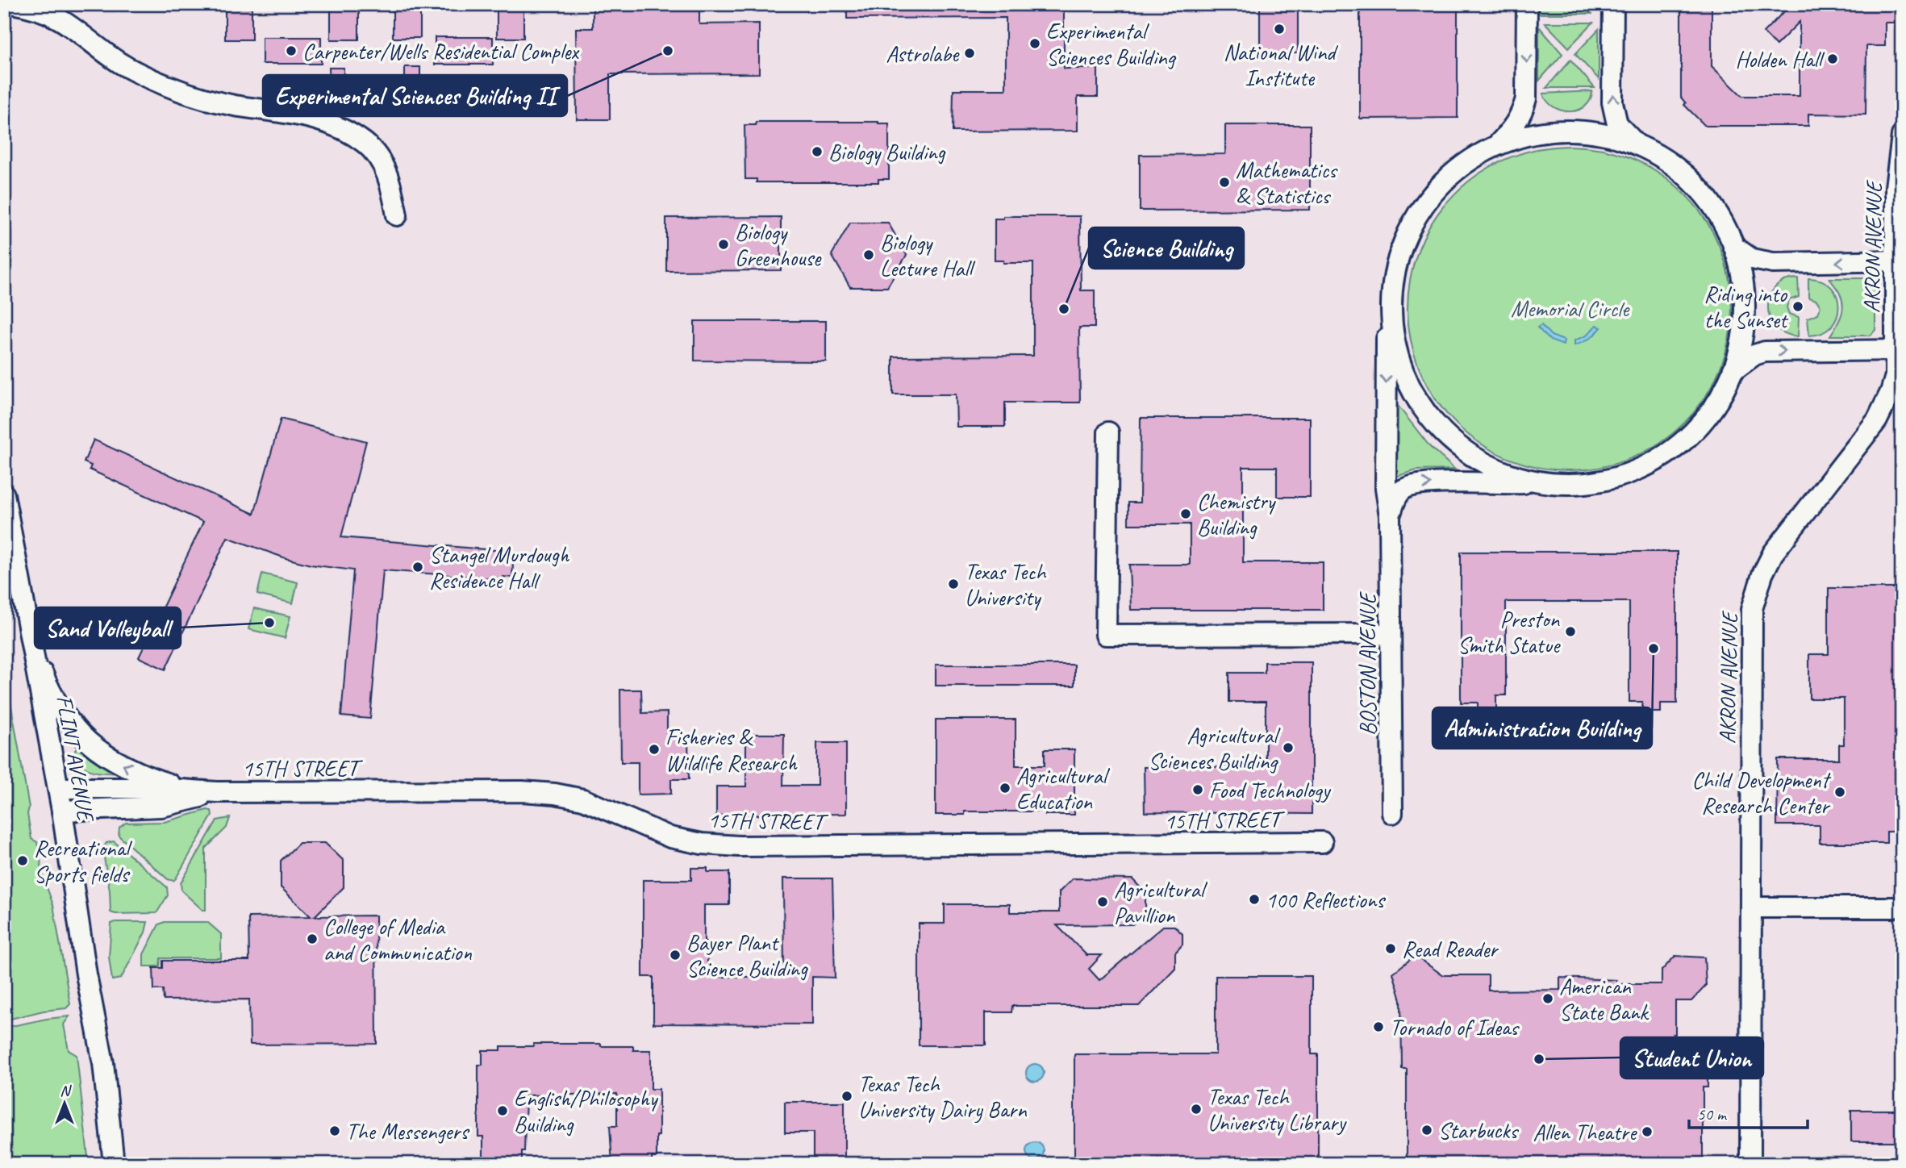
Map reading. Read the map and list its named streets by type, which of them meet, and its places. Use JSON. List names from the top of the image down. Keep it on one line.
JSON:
{"streets":{"street":["AKRON AVENUE","BOSTON AVENUE","FLINT AVENUE","15TH STREET"]},"crossings":[["FLINT AVENUE","15TH STREET"]],"parks":["Memorial Circle"],"places":["National Wind Institute","Experimental Sciences Building","Carpenter/Wells Residential Complex","Experimental Sciences Building II","Astrolabe","Holden Hall","Biology Building","Mathematics & Statistics","Biology Greenhouse","Biology Lecture Hall","Riding into the Sunset","Science Building","Chemistry Building","Stangel Murdough Residence Hall","Texas Tech University","Sand Volleyball","Preston Smith Statue","Administration Building","Agricultural Sciences Building","Fisheries & Wildlife Research","Agricultural Education","Food Technology","Child Development Research Center","Recreational Sports fields","100 Reflections","Agricultural Pavillion","College of Media and Communication","Read Reader","Bayer Plant Science Building","American State Bank","Tornado of Ideas","Student Union","Texas Tech University Dairy Barn","Texas Tech University Library","English/Philosophy Building","Starbucks","The Messengers","Allen Theatre"],"scale_bar":"50 m","north":"top"}
